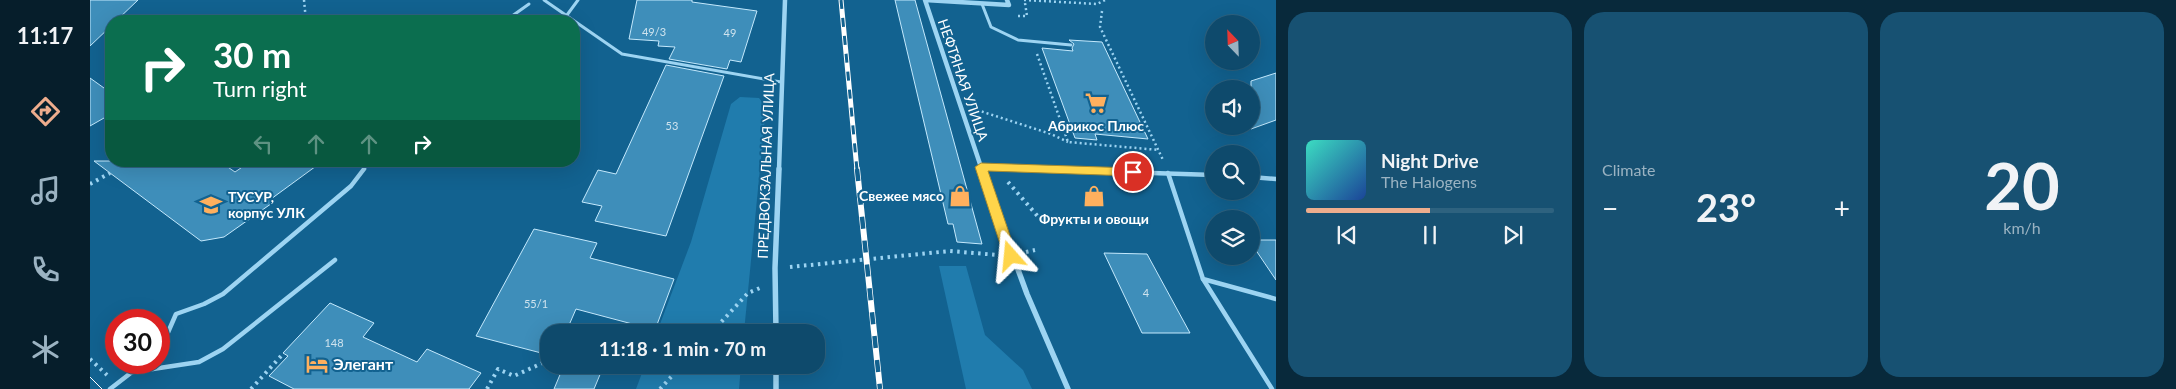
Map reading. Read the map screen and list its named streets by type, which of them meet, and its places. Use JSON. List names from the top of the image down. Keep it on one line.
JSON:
{"streets":{"street":["НЕФТЯНАЯ УЛИЦА","ПРЕДВОКЗАЛЬНАЯ УЛИЦА"]},"places":{"supermarket":["Абрикос Плюс"],"shop":["Свежее мясо","Фрукты и овощи"],"school or university":["ТУСУР, корпус УЛК"],"hotel":["Элегант"]},"house_numbers":["49/3","49","53","4","55/1","148"],"north":"top left","page":{"tabs":"11:17","tile":["Climate",["20","km/h"]],"turn":["30 m","Turn right"],"song":["Night Drive","The Halogens"],"heat":["−","23°","+"],"limit":"30","trip":"11:18 · 1 min · 70 m"}}
